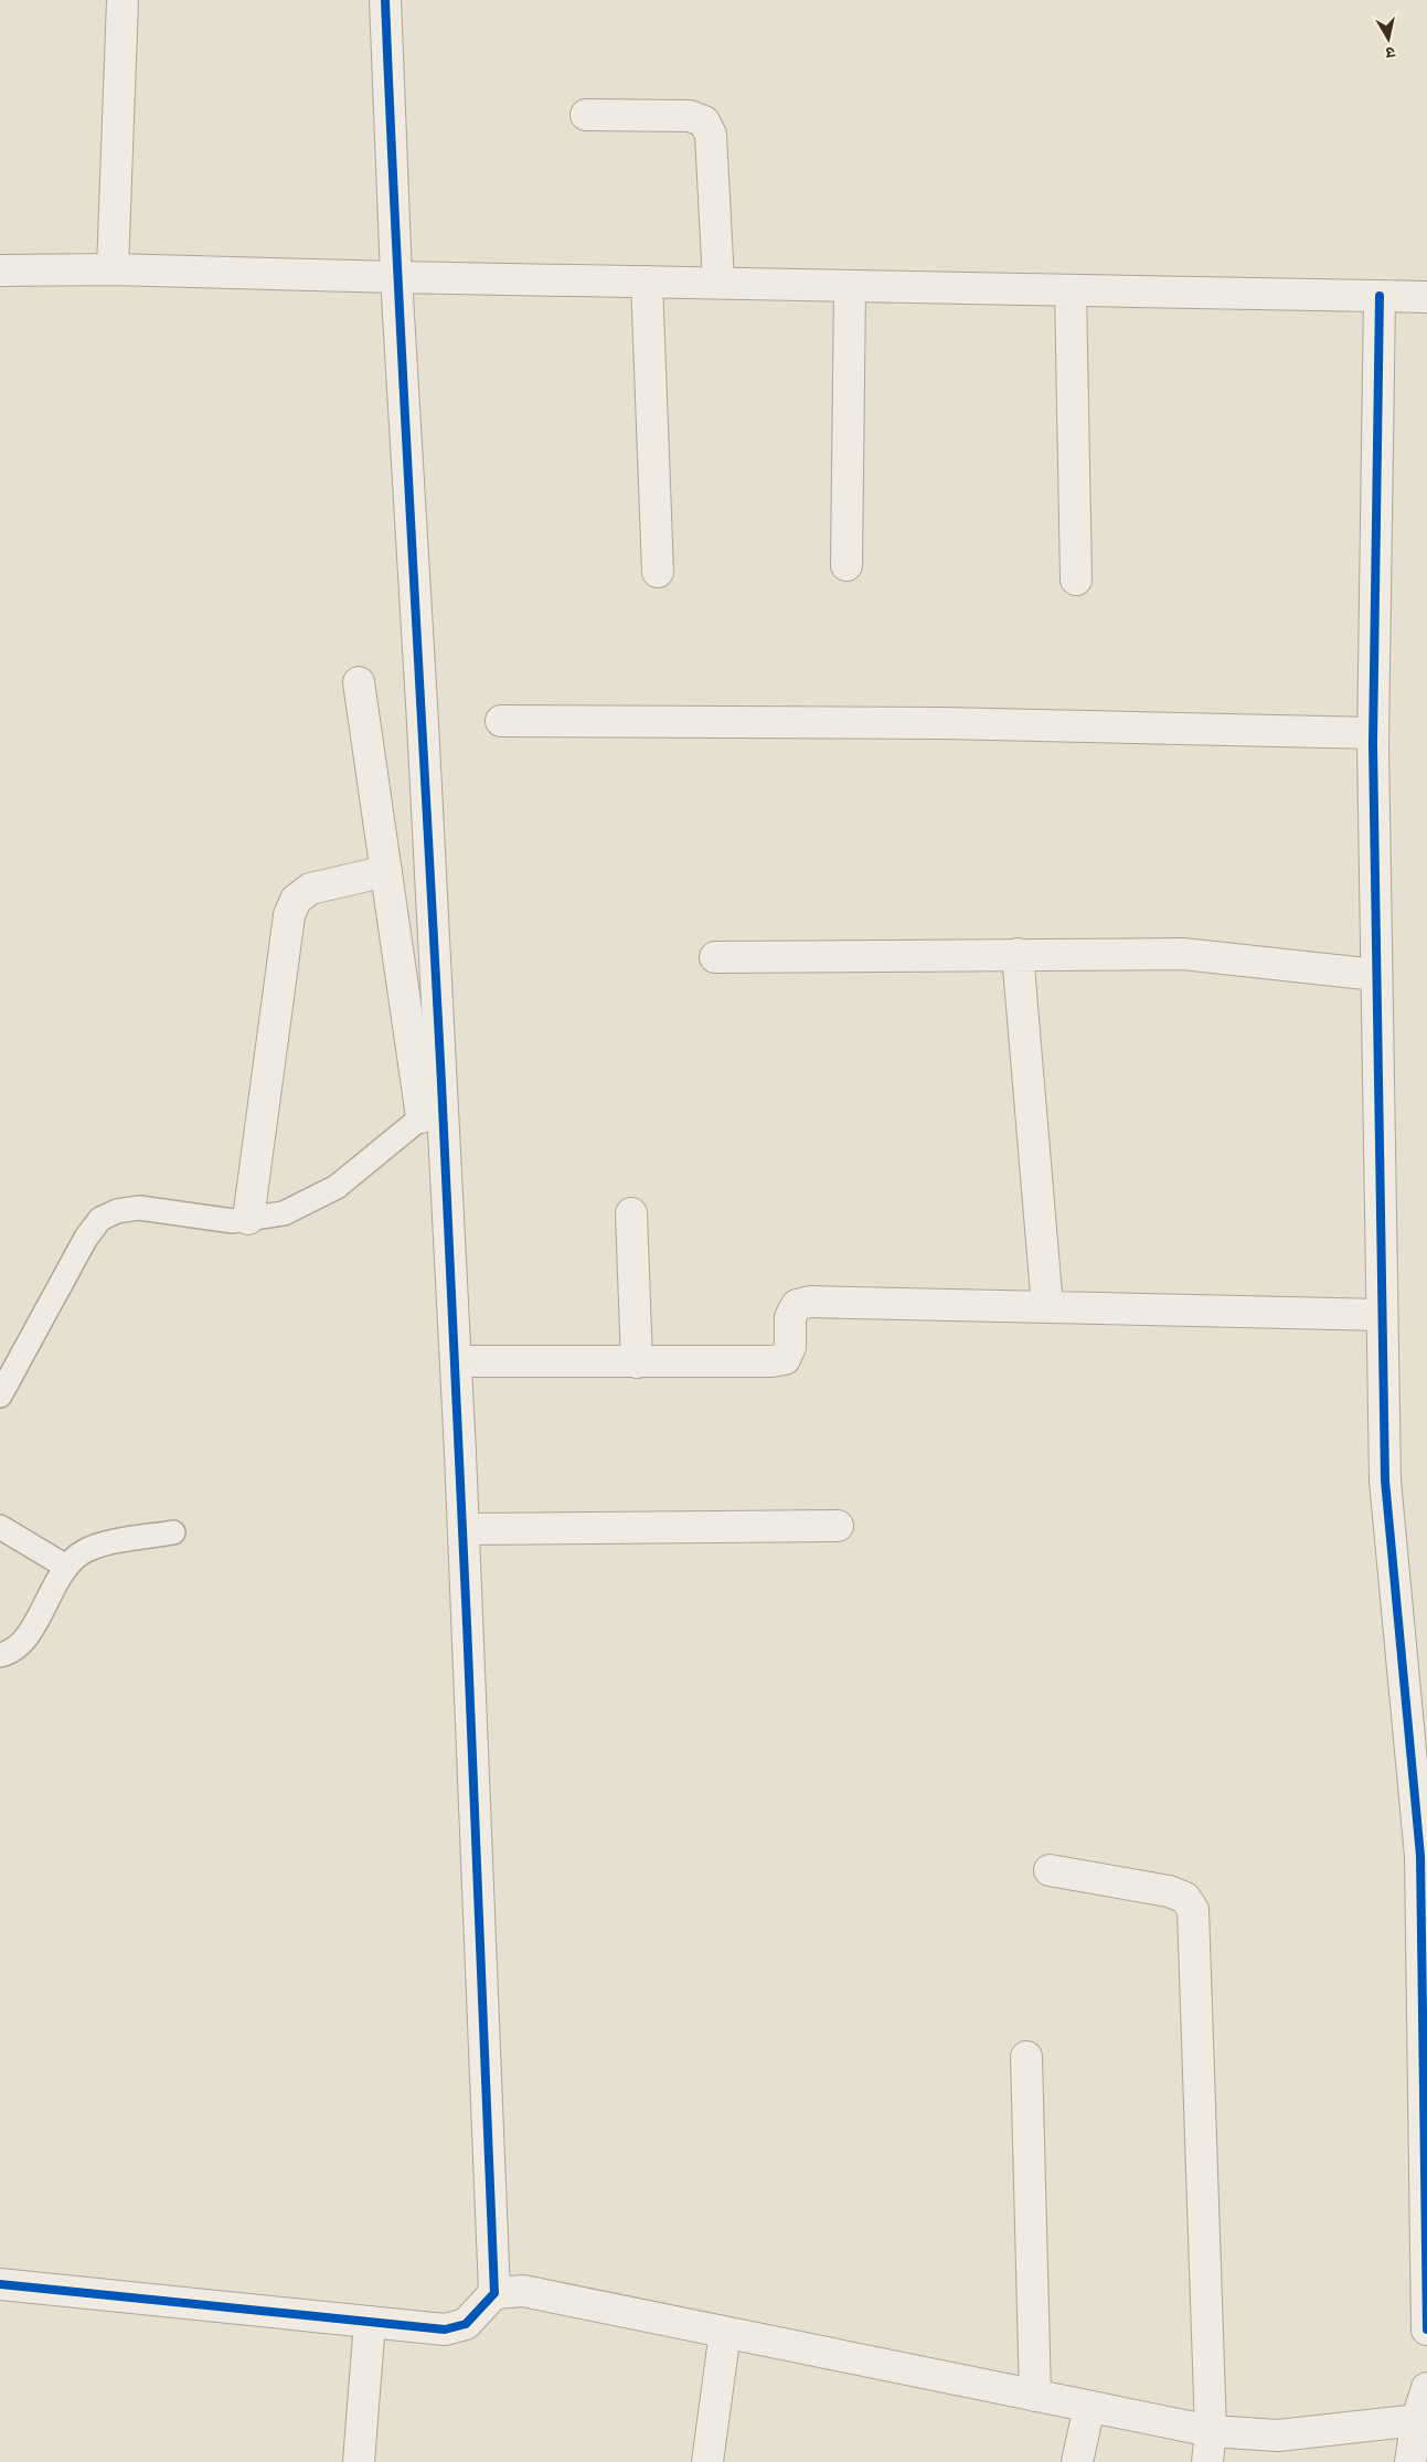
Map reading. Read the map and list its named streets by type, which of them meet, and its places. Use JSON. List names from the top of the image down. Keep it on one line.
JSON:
{"north":"bottom"}
